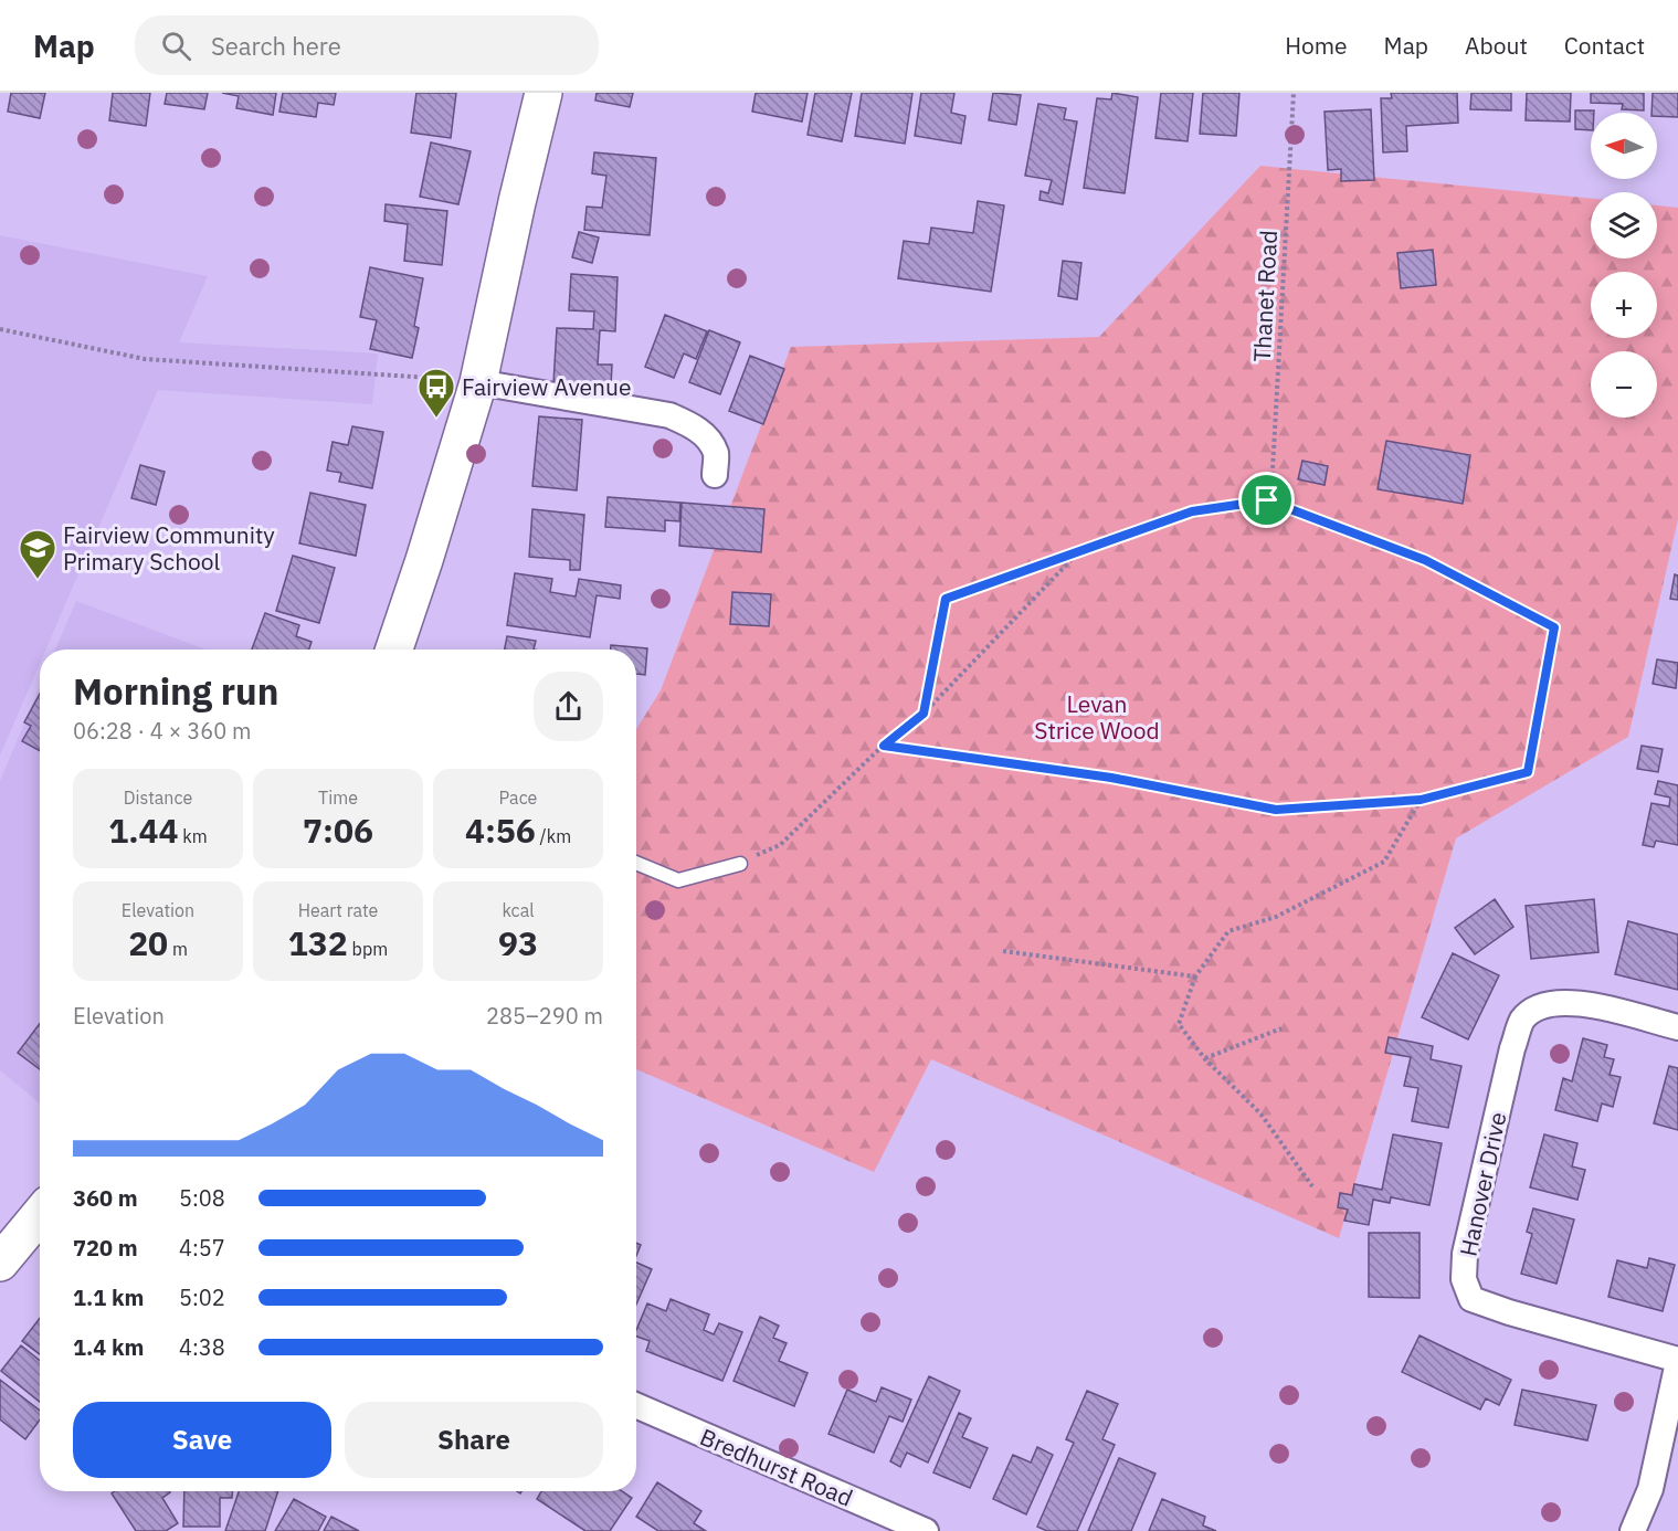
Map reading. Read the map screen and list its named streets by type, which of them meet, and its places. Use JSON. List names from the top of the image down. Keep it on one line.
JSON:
{"streets":{"street":["Hanover Drive","Bredhurst Road"],"path":["Thanet Road"]},"parks":["Levan Strice Wood"],"places":{"bus stop":["Fairview Avenue"],"school or university":["Fairview Community Primary School"]},"north":"left","page":{"header":"Map","search":"Search here","nav":["Home","Map","About","Contact"],"map_buttons":["+","−"],"heading":["Morning run","06:28 · 4 × 360 m"],"stats":[["Distance","1.44 km"],["Time","7:06"],["Pace","4:56 /km"],["Elevation","20 m"],["Heart rate","132 bpm"],["kcal","93"]],"chart":["Elevation","285–290 m"],"list":[{"name":"360 m","note":"5:08"},{"name":"720 m","note":"4:57"},{"name":"1.1 km","note":"5:02"},{"name":"1.4 km","note":"4:38"}],"buttons":["Save","Share"]}}
